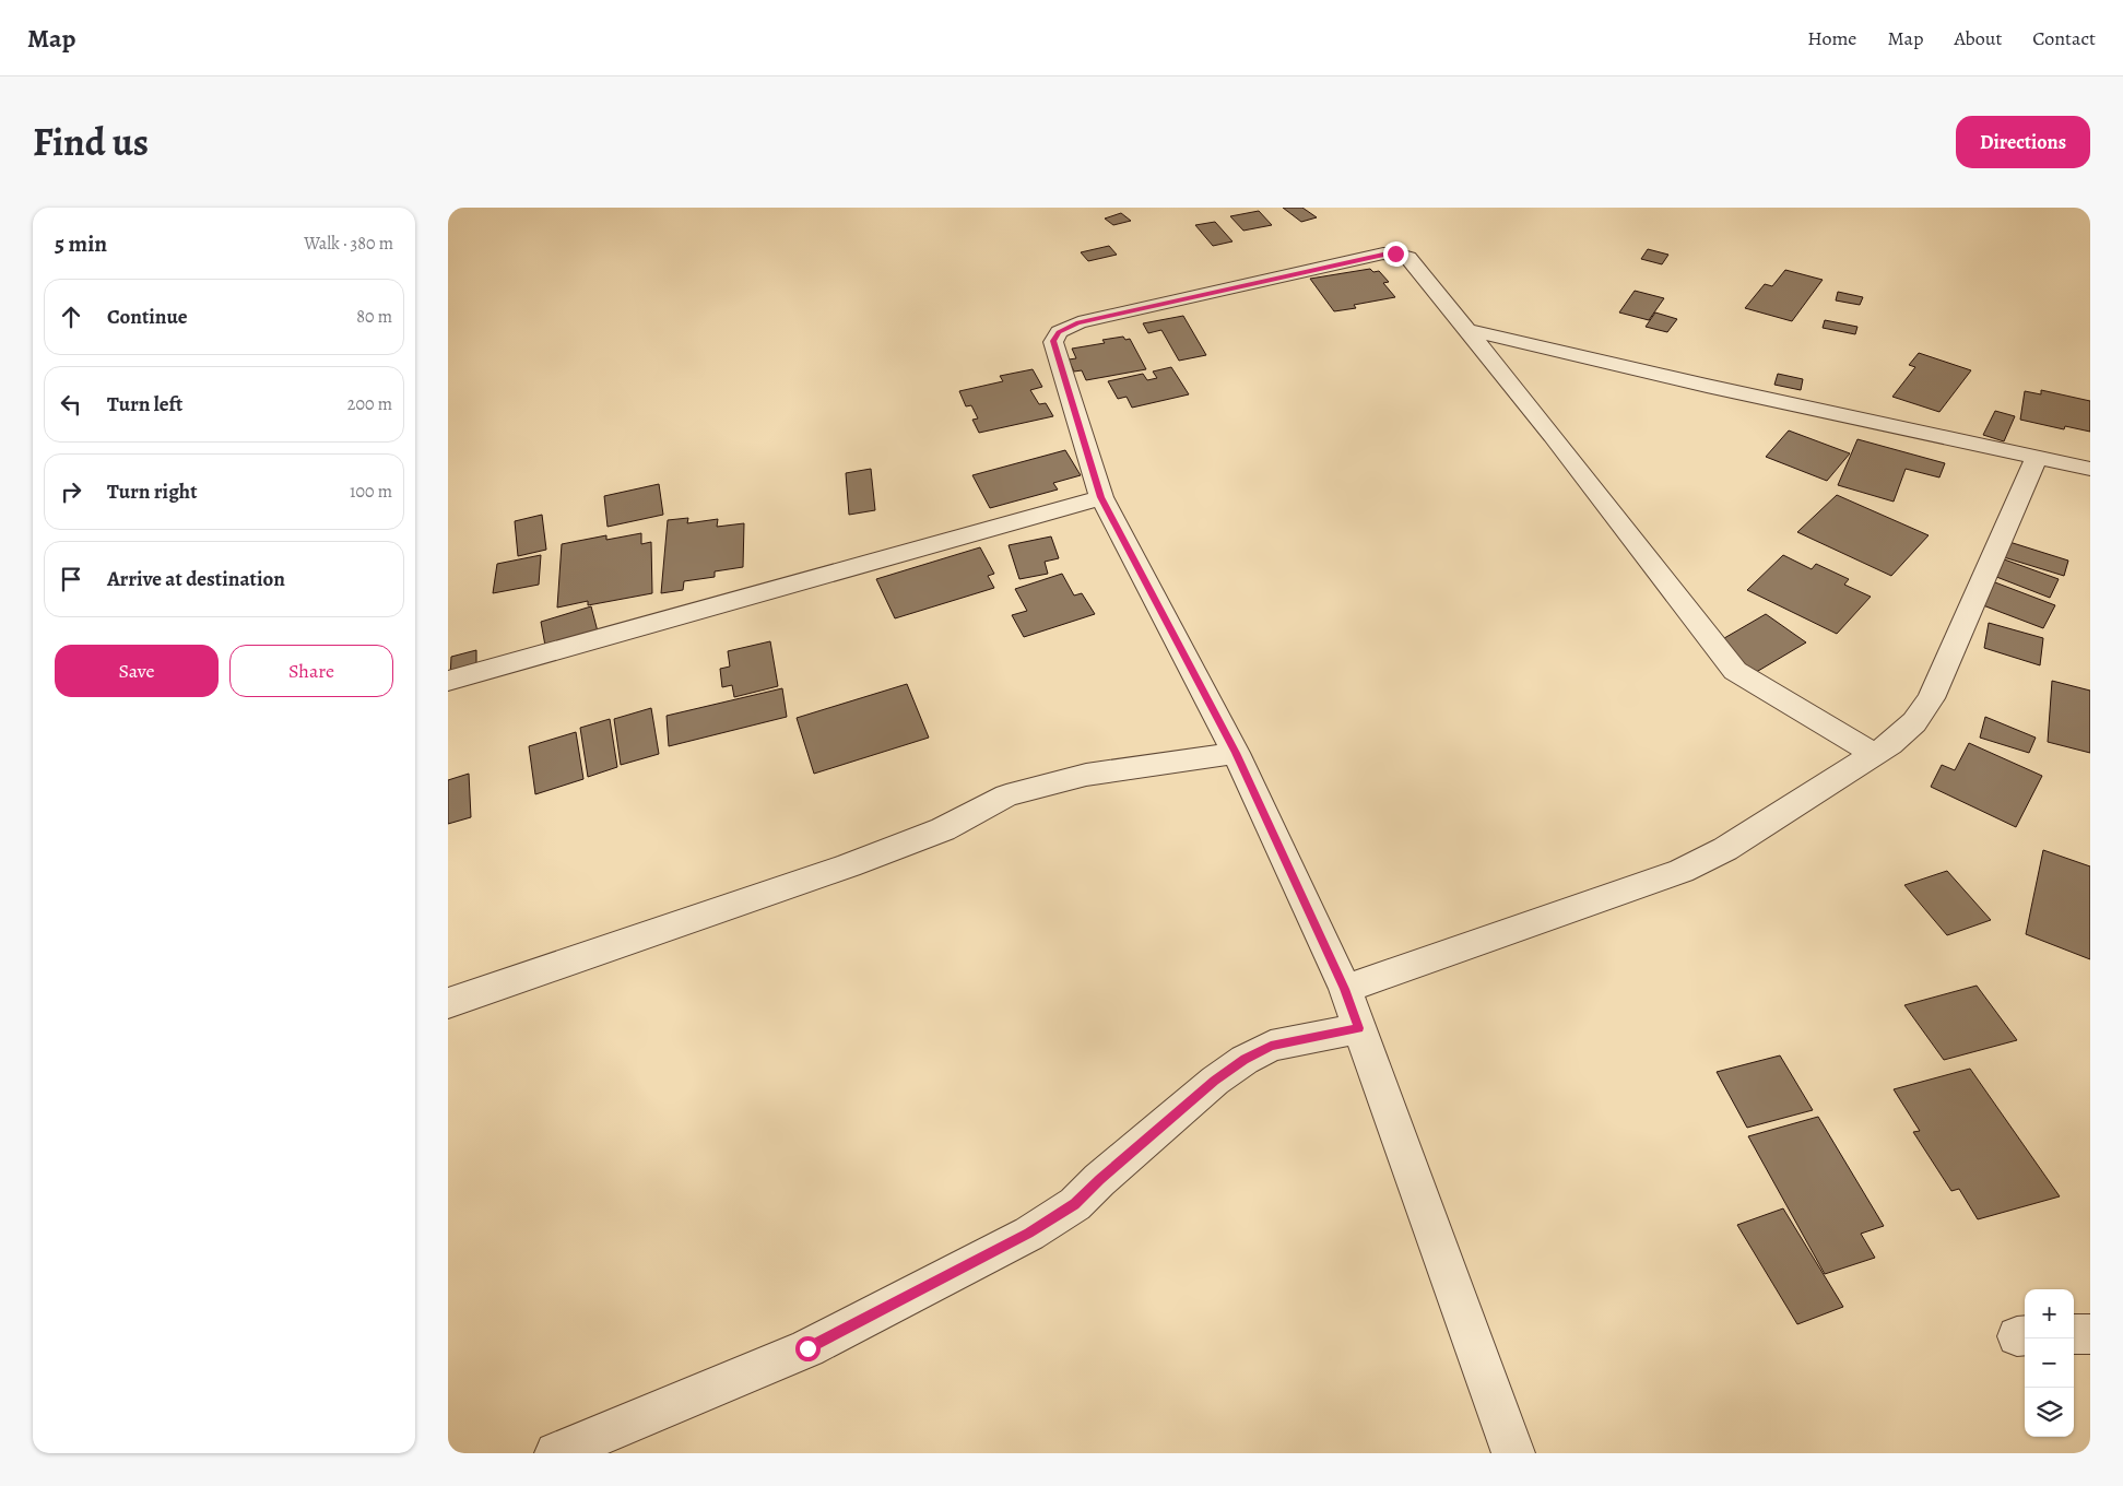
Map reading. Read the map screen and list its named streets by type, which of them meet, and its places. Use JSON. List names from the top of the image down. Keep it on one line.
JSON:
{"page":{"header":"Map","nav":["Home","Map","About","Contact"],"title":"Find us","buttons":["Directions",["Save","Share"]],"heading":["5 min","Walk · 380 m"],"list":[["Continue","80 m"],["Turn left","200 m"],["Turn right","100 m"],"Arrive at destination"],"map_buttons":["+","−"]}}
